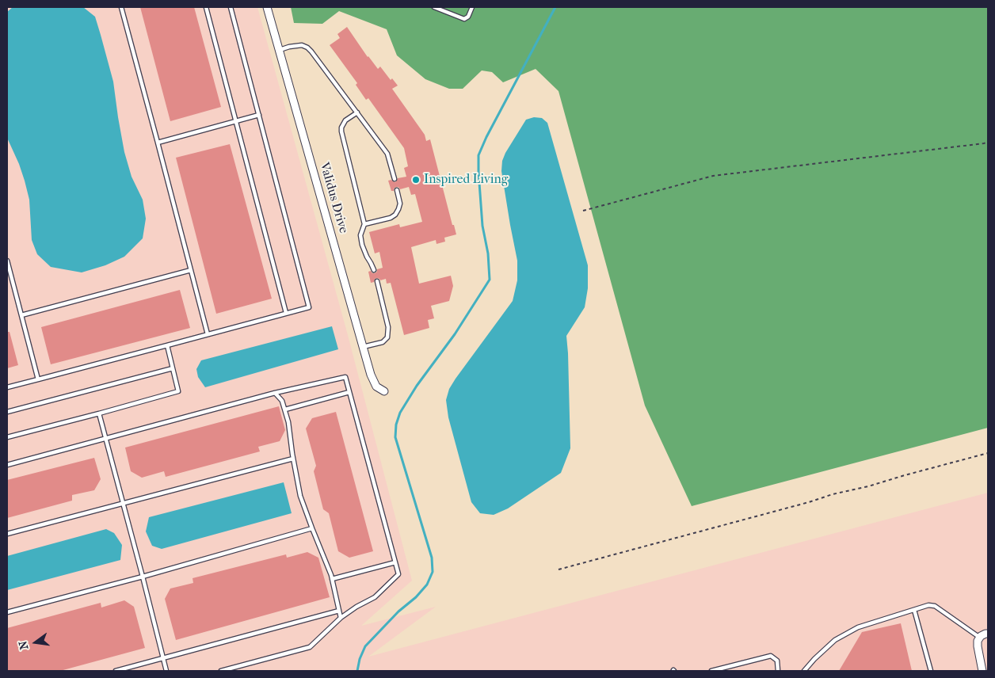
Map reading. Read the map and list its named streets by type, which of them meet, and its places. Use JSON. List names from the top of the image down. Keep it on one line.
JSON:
{"streets":{"street":["Validus Drive"]},"places":["Inspired Living"],"north":"left"}
